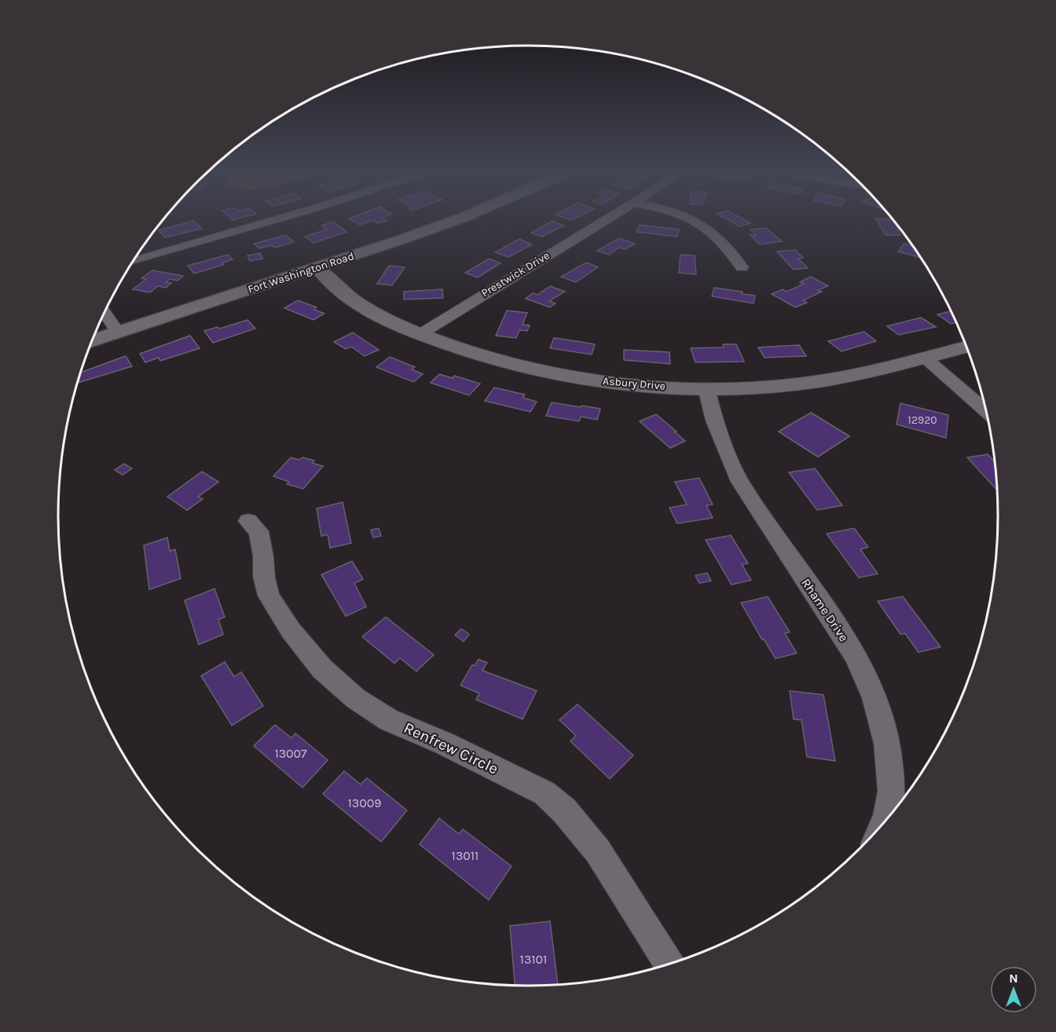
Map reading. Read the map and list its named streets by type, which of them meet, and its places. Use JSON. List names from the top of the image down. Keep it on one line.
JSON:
{"streets":{"main road":["Fort Washington Road"],"street":["Prestwick Drive","Asbury Drive","Rhame Drive","Renfrew Circle"]},"crossings":[["Fort Washington Road","Asbury Drive"],["Prestwick Drive","Asbury Drive"],["Asbury Drive","Rhame Drive"]],"house_numbers":["12920","13007","13009","13011","13101"],"north":"top"}
